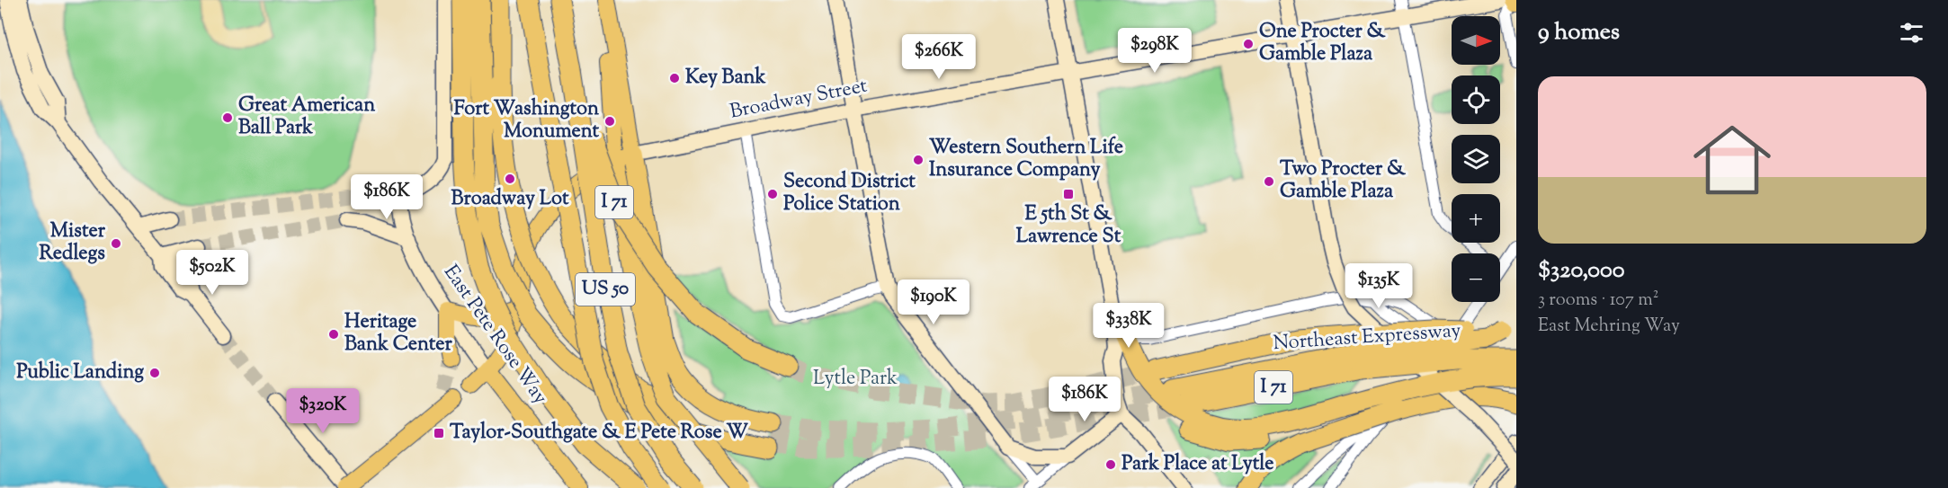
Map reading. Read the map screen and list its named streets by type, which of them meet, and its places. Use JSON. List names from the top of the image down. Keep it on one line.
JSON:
{"streets":{"highway":["I 71","US 50","Northeast Expressway"],"main road":["Broadway Street","East Pete Rose Way"]},"crossings":[["Broadway Street","East Pete Rose Way"],["I 71","US 50"]],"parks":["Lytle Park"],"places":{"other":["One Procter & Gamble Plaza","Key Bank","Great American Ball Park","Fort Washington Monument","Western Southern Life Insurance Company","Broadway Lot","Two Procter & Gamble Plaza","Second District Police Station","Mister Redlegs","Heritage Bank Center","Public Landing","Park Place at Lytle"],"transit":["E 5th St & Lawrence St","Taylor-Southgate & E Pete Rose W"]},"north":"right","page":{"heading":"9 homes","map_buttons":["+","−"],"price":["$298K","$266K","$186K","$502K","$135K","$190K","$338K","$186K","$320K"],"list":[{"name":"$320,000","note":"3 rooms · 107 m² · East Mehring Way"}]}}
